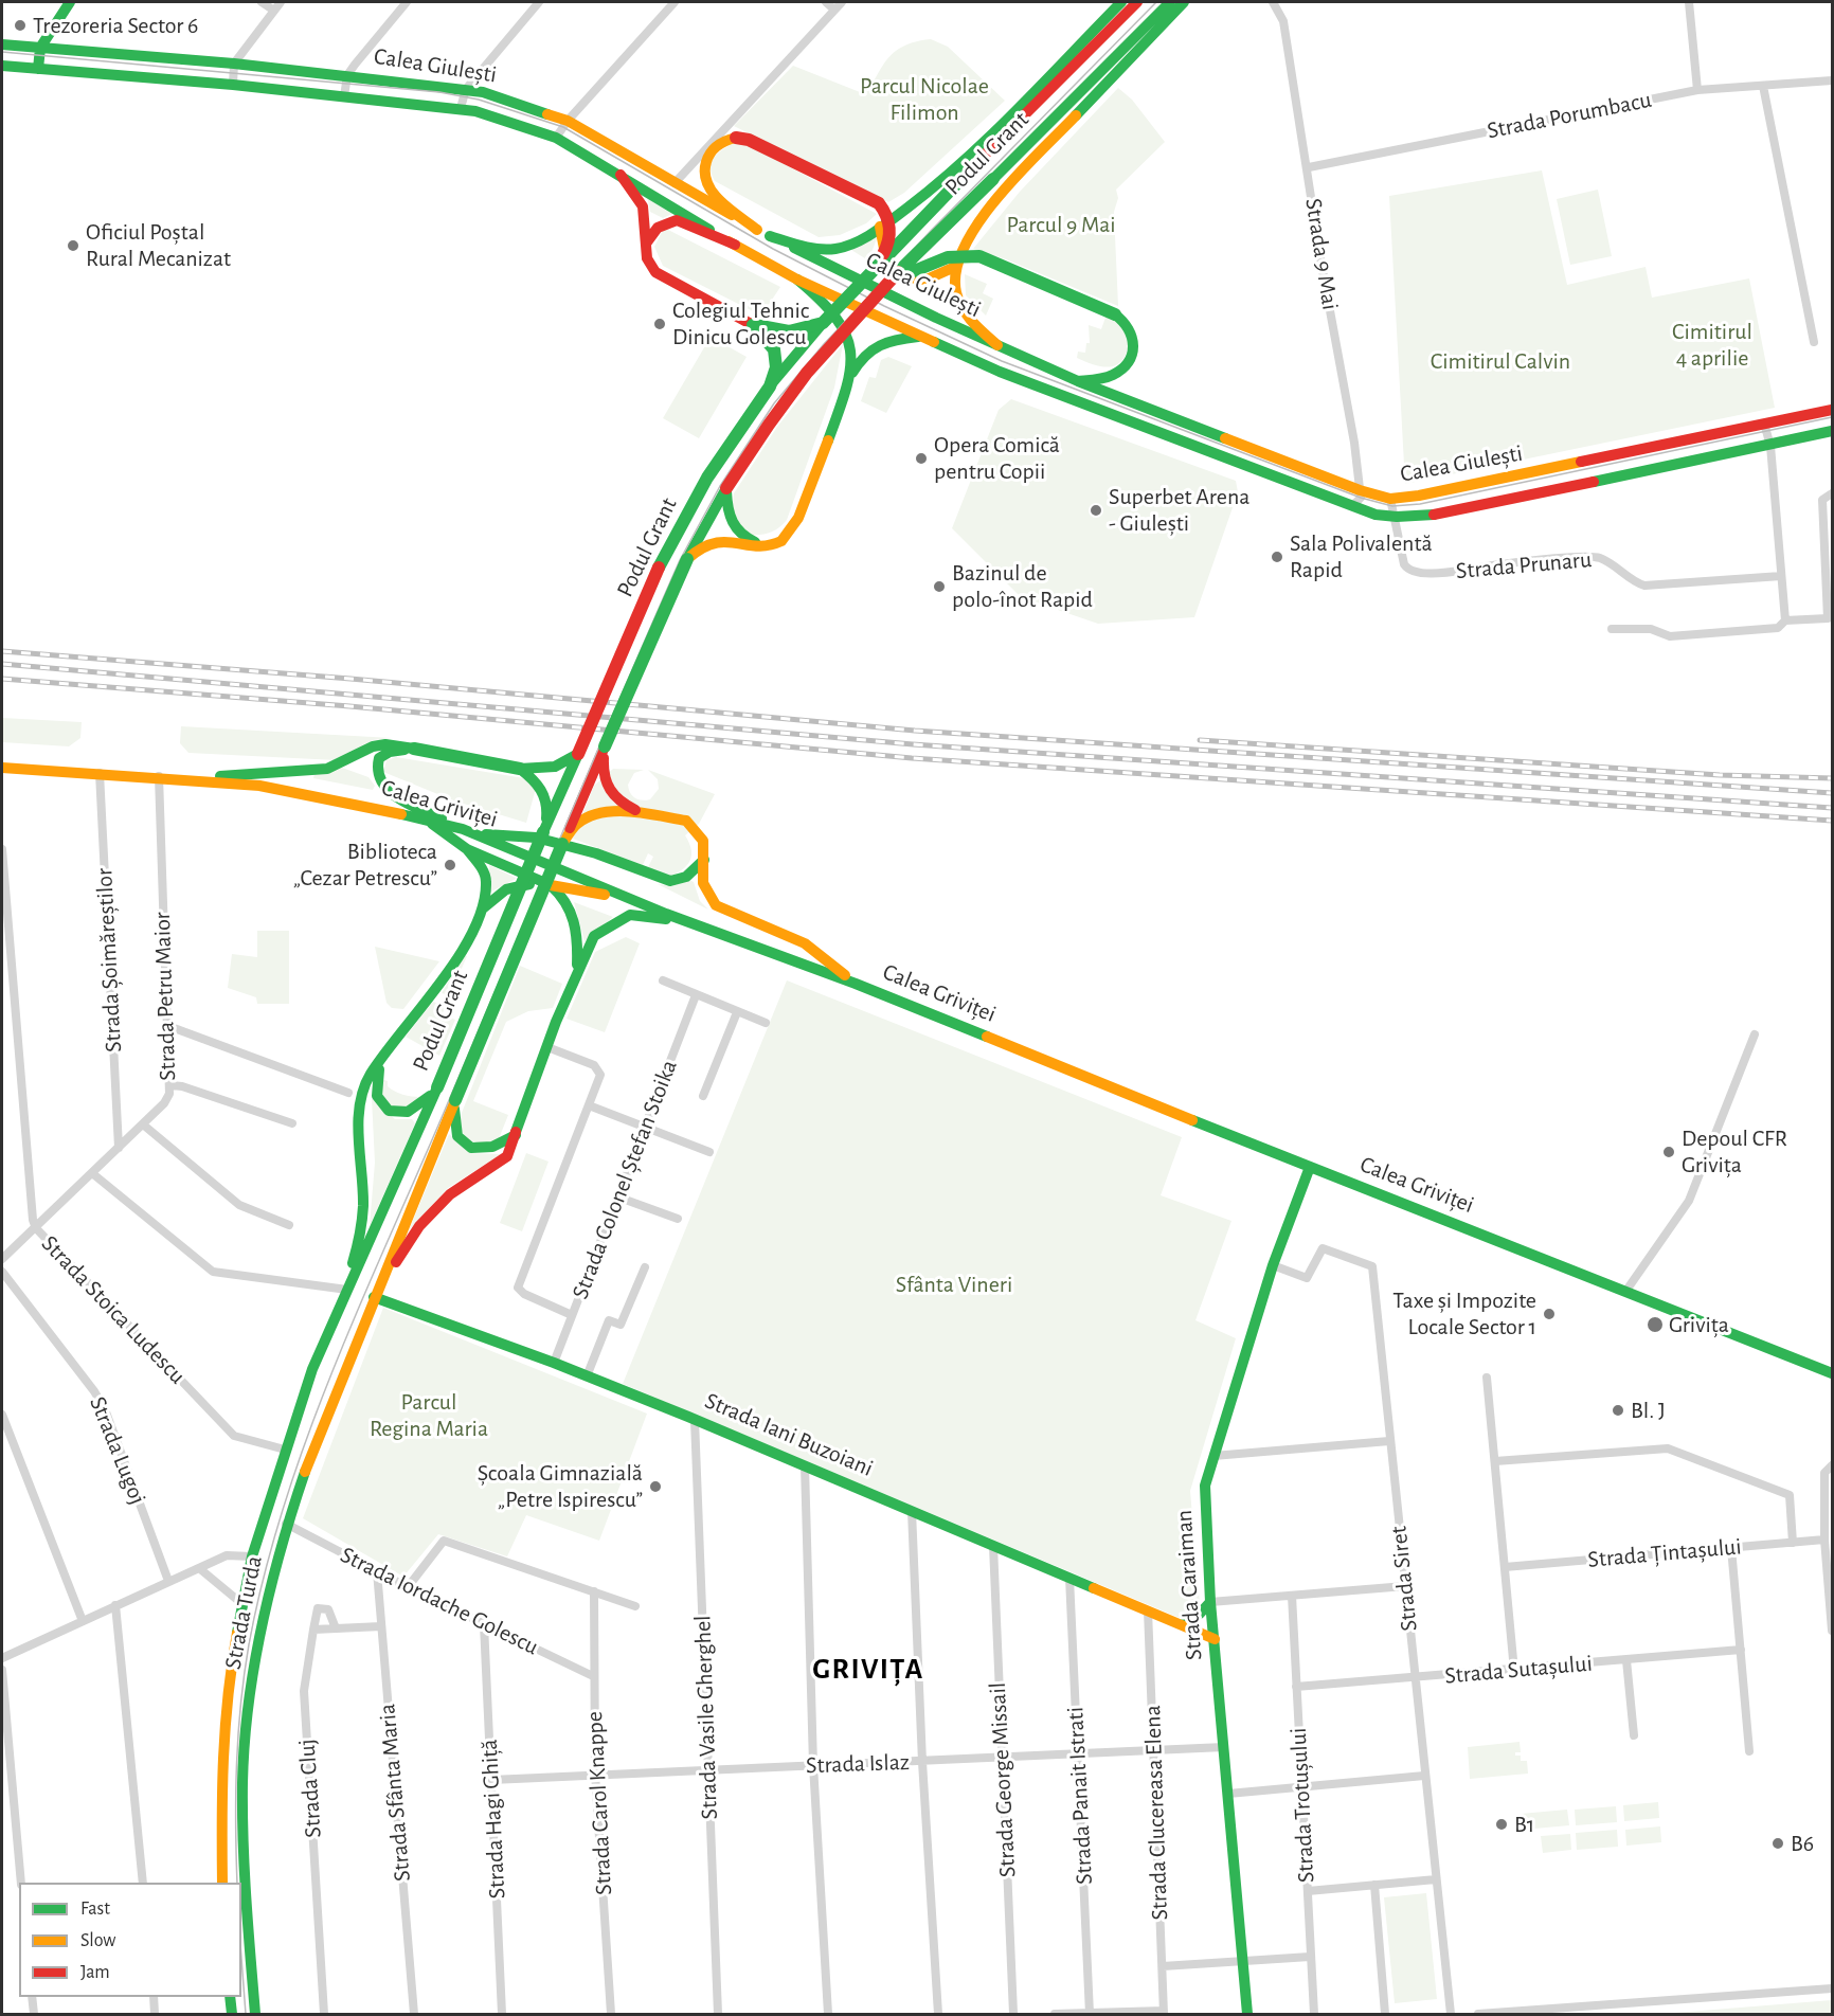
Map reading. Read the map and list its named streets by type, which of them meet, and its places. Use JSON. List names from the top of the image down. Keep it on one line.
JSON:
{"streets":{"main road":["Calea Giulești","Podul Grant","Calea Griviței","Strada Iani Buzoiani","Strada Caraiman","Strada Turda"],"street":["Strada Porumbacu","Strada 9 Mai","Strada Prunaru","Strada Șoimăreștilor","Strada Petru Maior","Strada Colonel Ștefan Stoika","Strada Stoica Ludescu","Strada Lugoj","Strada Țintașului","Strada Siret","Strada Iordache Golescu","Strada Sutașului","Strada Vasile Gherghel","Strada Islaz","Strada George Missail","Strada Cluj","Strada Sfânta Maria","Strada Panait Istrati","Strada Carol Knappe","Strada Trotușului","Strada Clucereasa Elena","Strada Hagi Ghiță"]},"crossings":[["Calea Giulești","Strada 9 Mai"],["Calea Giulești","Strada Prunaru"],["Strada Porumbacu","Strada 9 Mai"],["Podul Grant","Strada Turda"],["Calea Griviței","Strada Șoimăreștilor"],["Calea Griviței","Strada Petru Maior"],["Calea Griviței","Strada Caraiman"],["Strada Șoimăreștilor","Strada Petru Maior"],["Strada Petru Maior","Strada Stoica Ludescu"],["Strada Colonel Ștefan Stoika","Strada Iani Buzoiani"],["Strada Stoica Ludescu","Strada Turda"],["Strada Iani Buzoiani","Strada Caraiman"],["Strada Iani Buzoiani","Strada Turda"],["Strada Iani Buzoiani","Strada Vasile Gherghel"],["Strada Iani Buzoiani","Strada George Missail"],["Strada Iani Buzoiani","Strada Panait Istrati"],["Strada Iani Buzoiani","Strada Clucereasa Elena"],["Strada Siret","Strada Caraiman"],["Strada Siret","Strada Sutașului"],["Strada Caraiman","Strada Islaz"],["Strada Iordache Golescu","Strada Turda"],["Strada Iordache Golescu","Strada Sfânta Maria"],["Strada Iordache Golescu","Strada Carol Knappe"],["Strada Iordache Golescu","Strada Hagi Ghiță"],["Strada Sutașului","Strada Trotușului"],["Strada Vasile Gherghel","Strada Islaz"],["Strada Islaz","Strada George Missail"],["Strada Islaz","Strada Panait Istrati"],["Strada Islaz","Strada Carol Knappe"],["Strada Islaz","Strada Clucereasa Elena"],["Strada Islaz","Strada Hagi Ghiță"]],"districts":["GRIVIȚA"],"parks":["Parcul Nicolae Filimon","Parcul 9 Mai","Cimitirul 4 aprilie","Cimitirul Calvin","Sfânta Vineri","Parcul Regina Maria"],"places":["Trezoreria Sector 6","Oficiul Poștal Rural Mecanizat","Colegiul Tehnic Dinicu Golescu","Opera Comică pentru Copii","Superbet Arena - Giulești","Sala Polivalentă Rapid","Bazinul de polo-înot Rapid","Biblioteca „Cezar Petrescu”","Depoul CFR Grivița","Taxe și Impozite Locale Sector 1","Grivița","Bl. J","Școala Gimnazială „Petre Ispirescu”","B1","B6"],"legend":["Fast","Slow","Jam"]}
